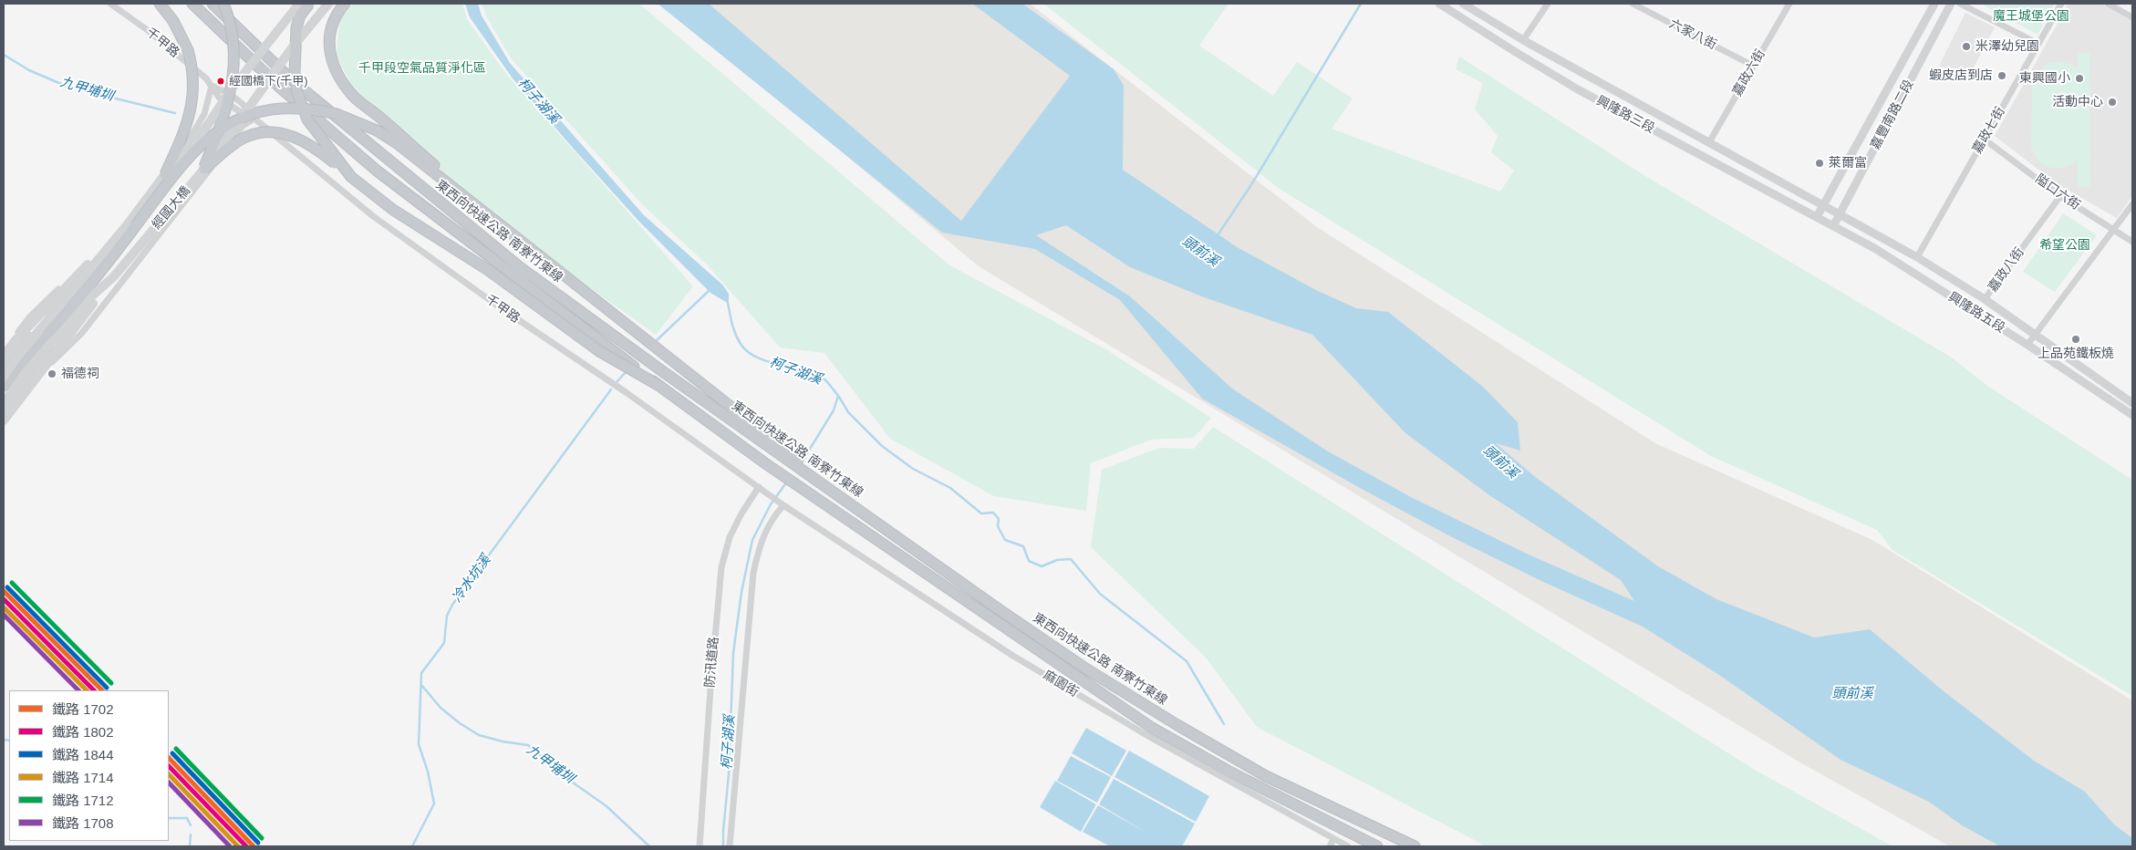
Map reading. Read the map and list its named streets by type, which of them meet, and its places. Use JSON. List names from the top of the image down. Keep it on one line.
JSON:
{"streets":{"highway":["東西向快速公路 南寮竹東線"],"main road":["經國大橋"],"street":["六家八街","千甲路","嘉政六街","興隆路三段","嘉豐南路二段","嘉政七街","隘口六街","嘉政八街","興隆路五段","防汛道路","麻園街"]},"crossings":[["六家八街","嘉政六街"],["千甲路","防汛道路"],["千甲路","麻園街"],["嘉政六街","興隆路三段"],["興隆路三段","嘉豐南路二段"],["興隆路三段","興隆路五段"],["嘉豐南路二段","興隆路五段"],["嘉政七街","隘口六街"],["嘉政七街","興隆路五段"],["隘口六街","嘉政八街"],["嘉政八街","興隆路五段"]],"water":["九甲埔圳","柯子湖溪","頭前溪","冷水坑溪"],"parks":["魔王城堡公園","千甲段空氣品質淨化區","希望公園"],"places":["米澤幼兒園","蝦皮店到店","東興國小","經國橋下(千甲)","活動中心","萊爾富","上品苑鐵板燒","福德祠"],"lines":["rail line 1712","rail line 1844","rail line 1702","rail line 1802","rail line 1714","rail line 1708"],"legend":["鐵路 1702","鐵路 1802","鐵路 1844","鐵路 1714","鐵路 1712","鐵路 1708"]}
